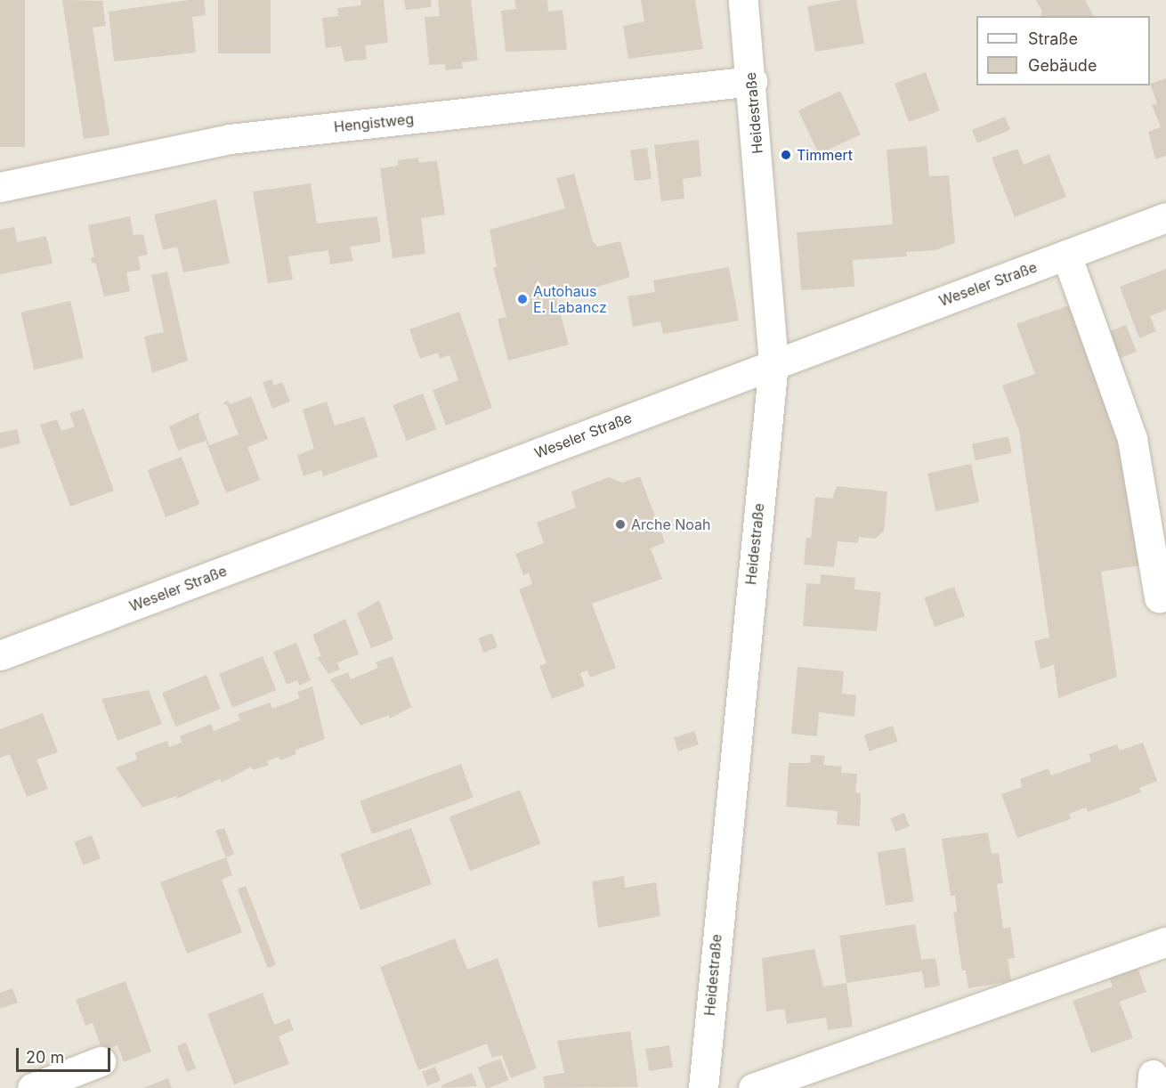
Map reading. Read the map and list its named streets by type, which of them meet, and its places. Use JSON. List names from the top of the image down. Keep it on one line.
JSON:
{"streets":{"street":["Heidestraße","Hengistweg","Weseler Straße"]},"crossings":[["Heidestraße","Hengistweg"],["Heidestraße","Weseler Straße"]],"places":["Timmert","Autohaus E. Labancz","Arche Noah"],"legend":["Straße","Gebäude"],"scale_bar":"20 m"}
